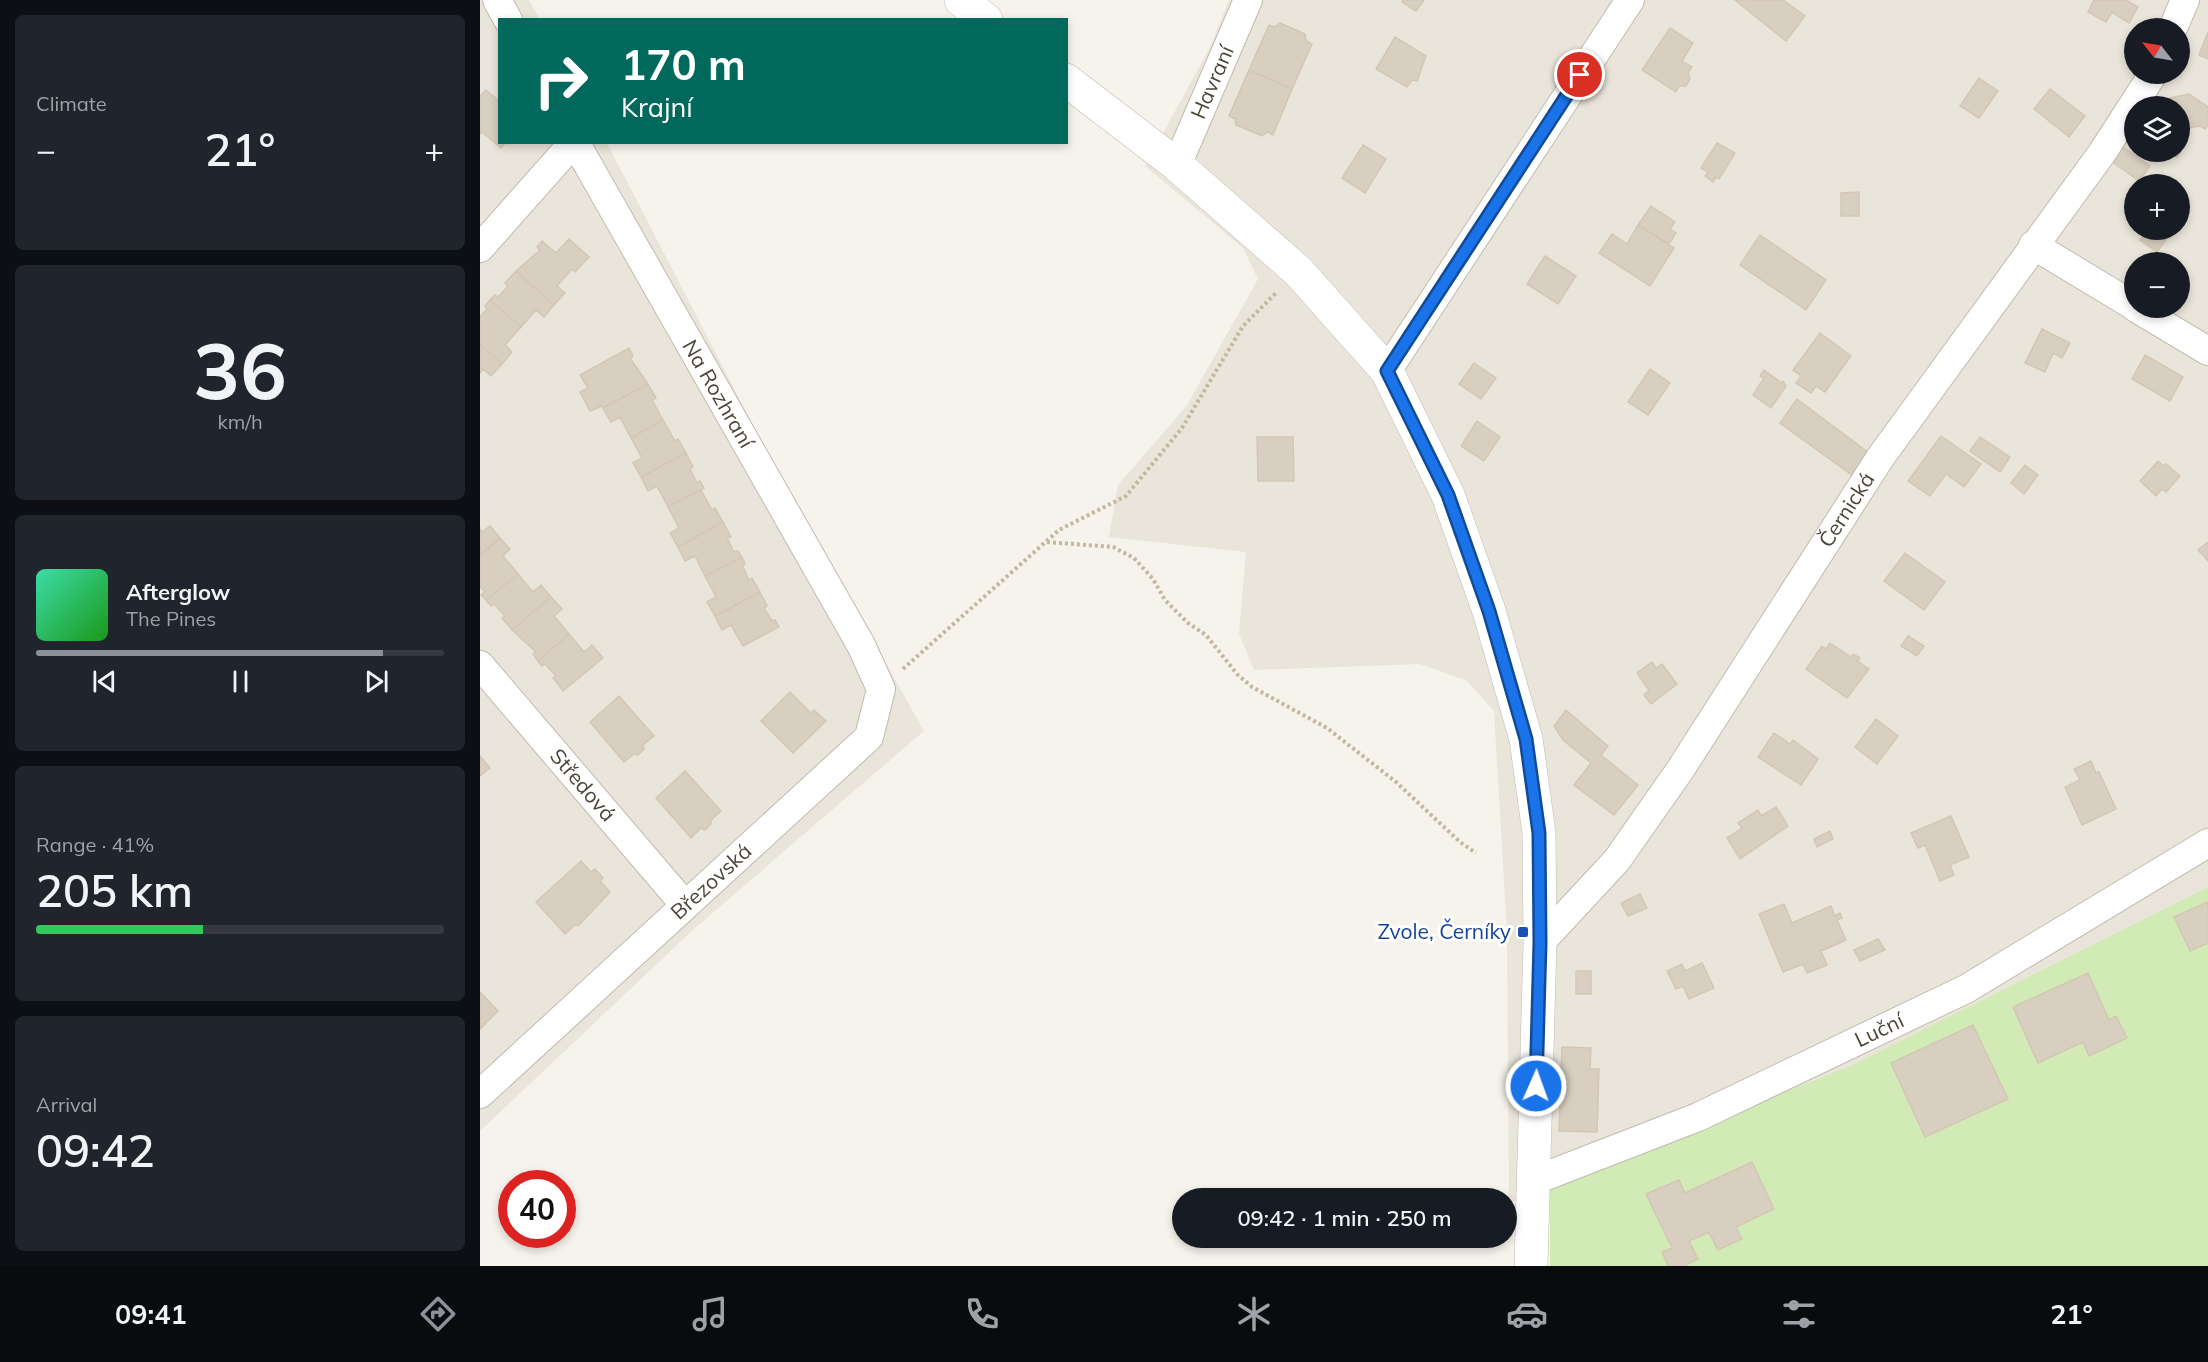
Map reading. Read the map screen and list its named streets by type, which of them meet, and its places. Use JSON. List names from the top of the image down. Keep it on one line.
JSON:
{"streets":{"street":["Havraní","Na Rozhraní","Černická","Středová","Březovská","Luční"]},"crossings":[["Na Rozhraní","Březovská"],["Středová","Březovská"]],"places":{"transit":["Zvole, Černíky"]},"north":"top left","page":{"tile":["Climate",["36","km/h"],["Range · 41%","205 km"],["Arrival","09:42"]],"map_buttons":["+","−"],"turn":["170 m","Krajní"],"heat":["−","21°","+"],"song":["Afterglow","The Pines"],"limit":"40","trip":"09:42 · 1 min · 250 m","tabs":["09:41","21°"]}}
